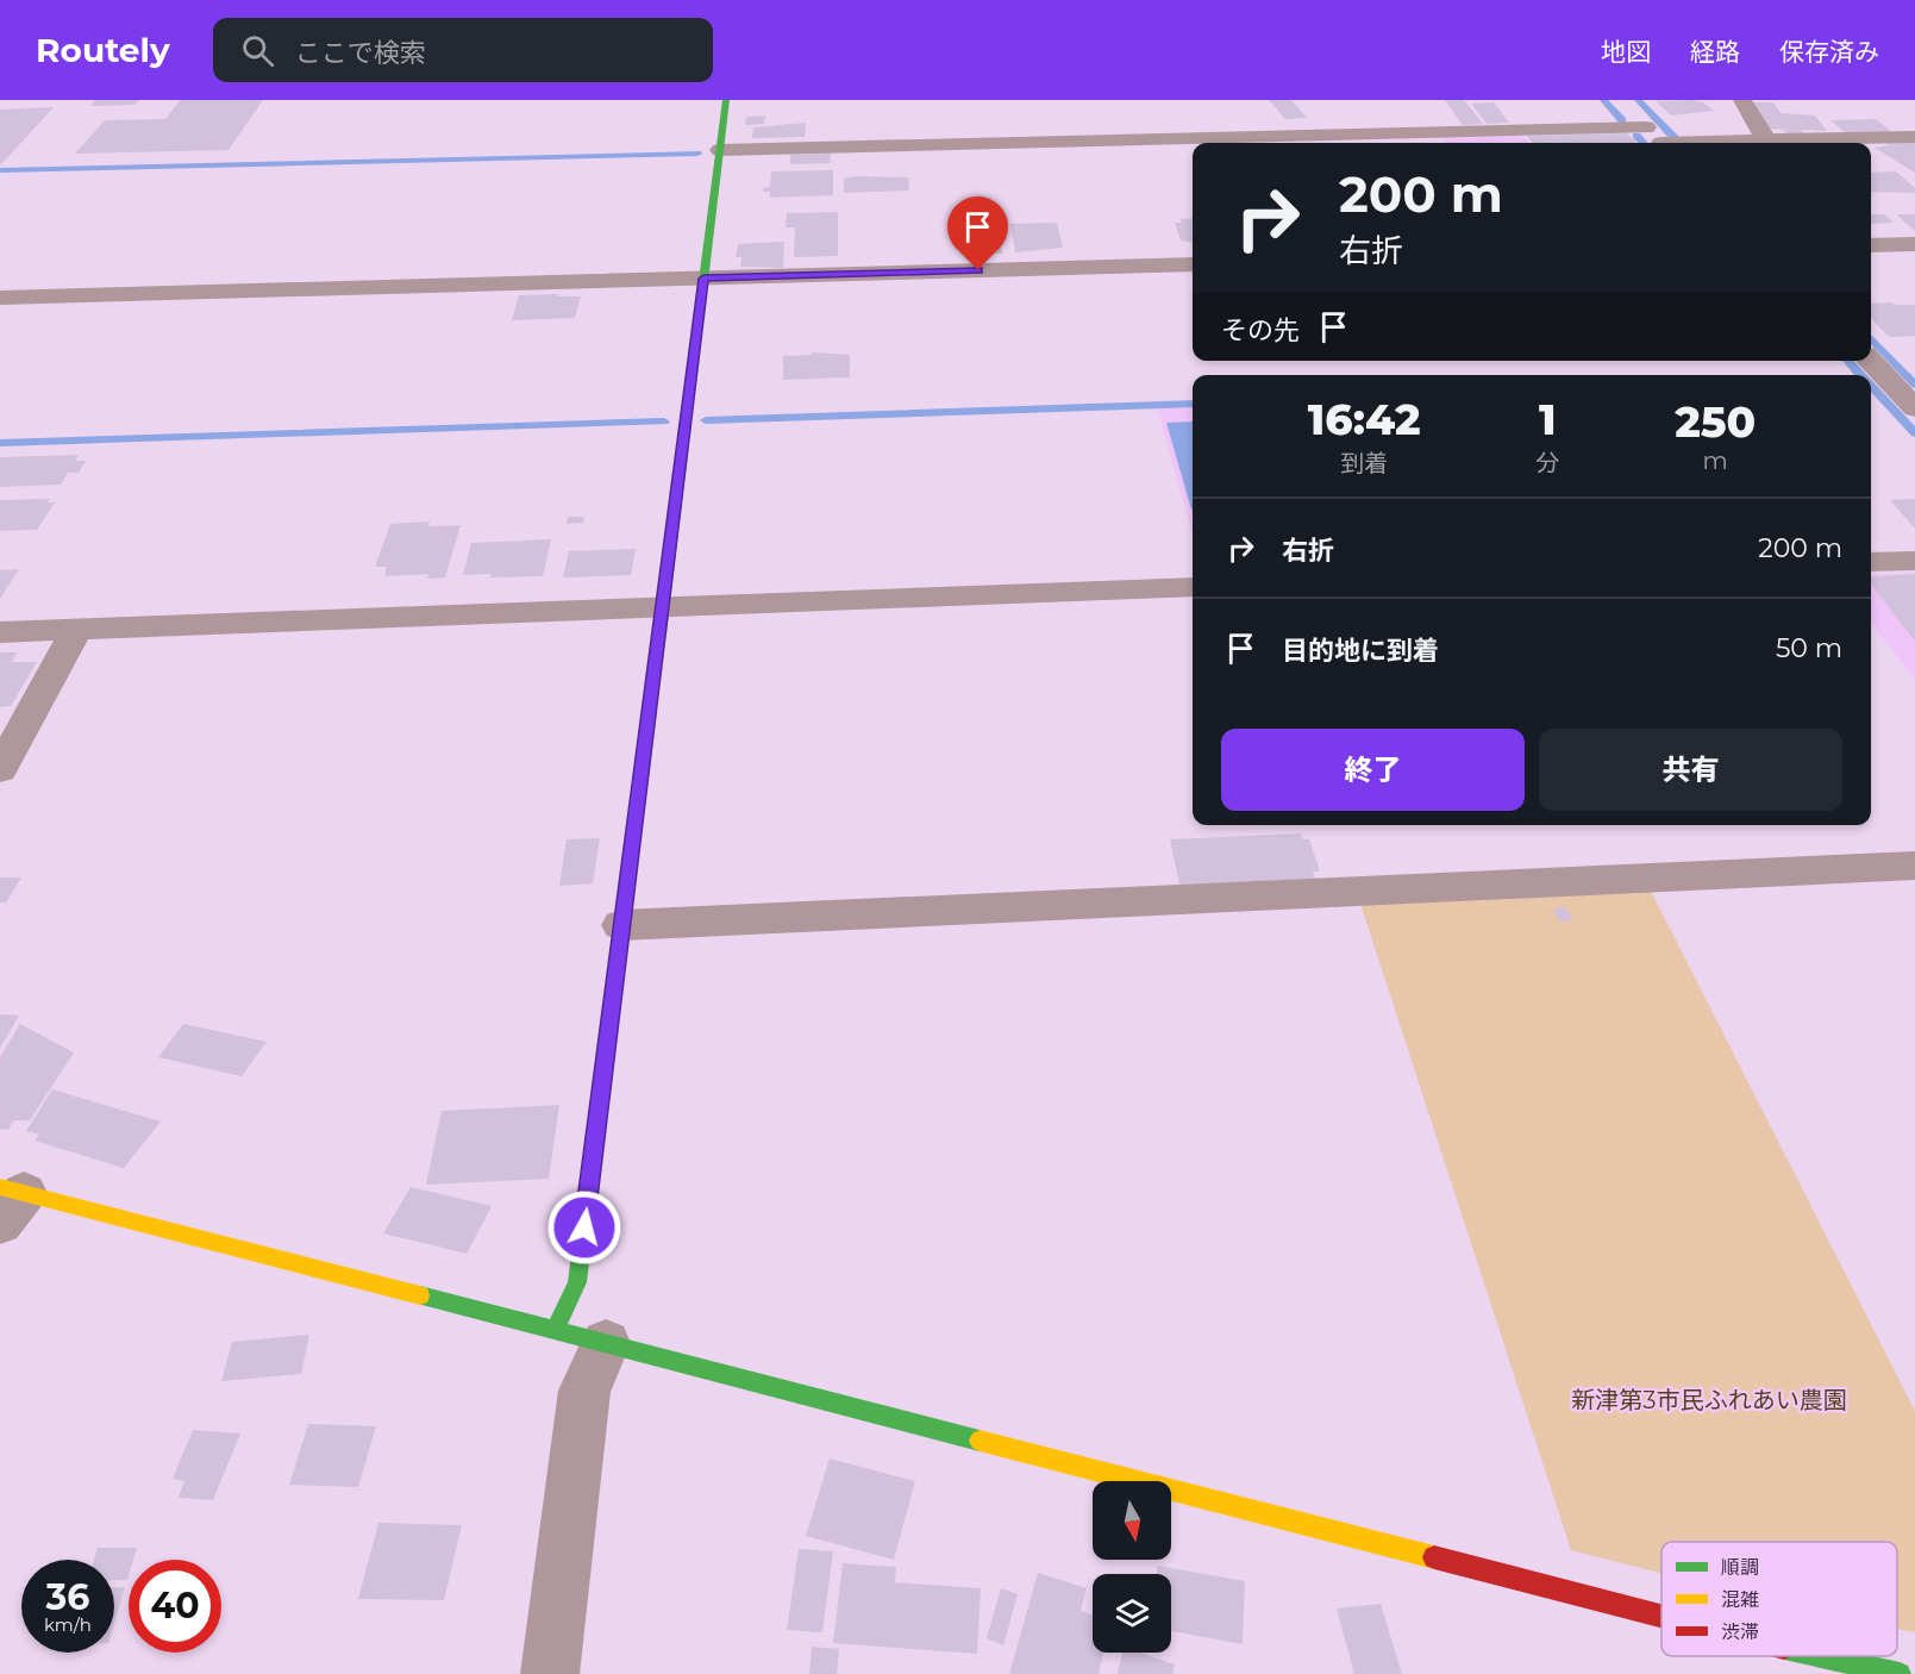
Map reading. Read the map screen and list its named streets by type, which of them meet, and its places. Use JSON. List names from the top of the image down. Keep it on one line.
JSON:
{"parks":["新津第3市民ふれあい農園"],"legend":["順調","混雑","渋滞"],"north":"bottom","page":{"header":"Routely","search":"ここで検索","nav":["地図","経路","保存済み"],"turn":["200 m","右折"],"then":"その先","eta":["16:42","到着","1","分","250","m"],"list":[{"name":"右折","value":"200 m"},{"name":"目的地に到着","value":"50 m"}],"buttons":["終了","共有"],"speed":"36 km/h","limit":"40"}}
